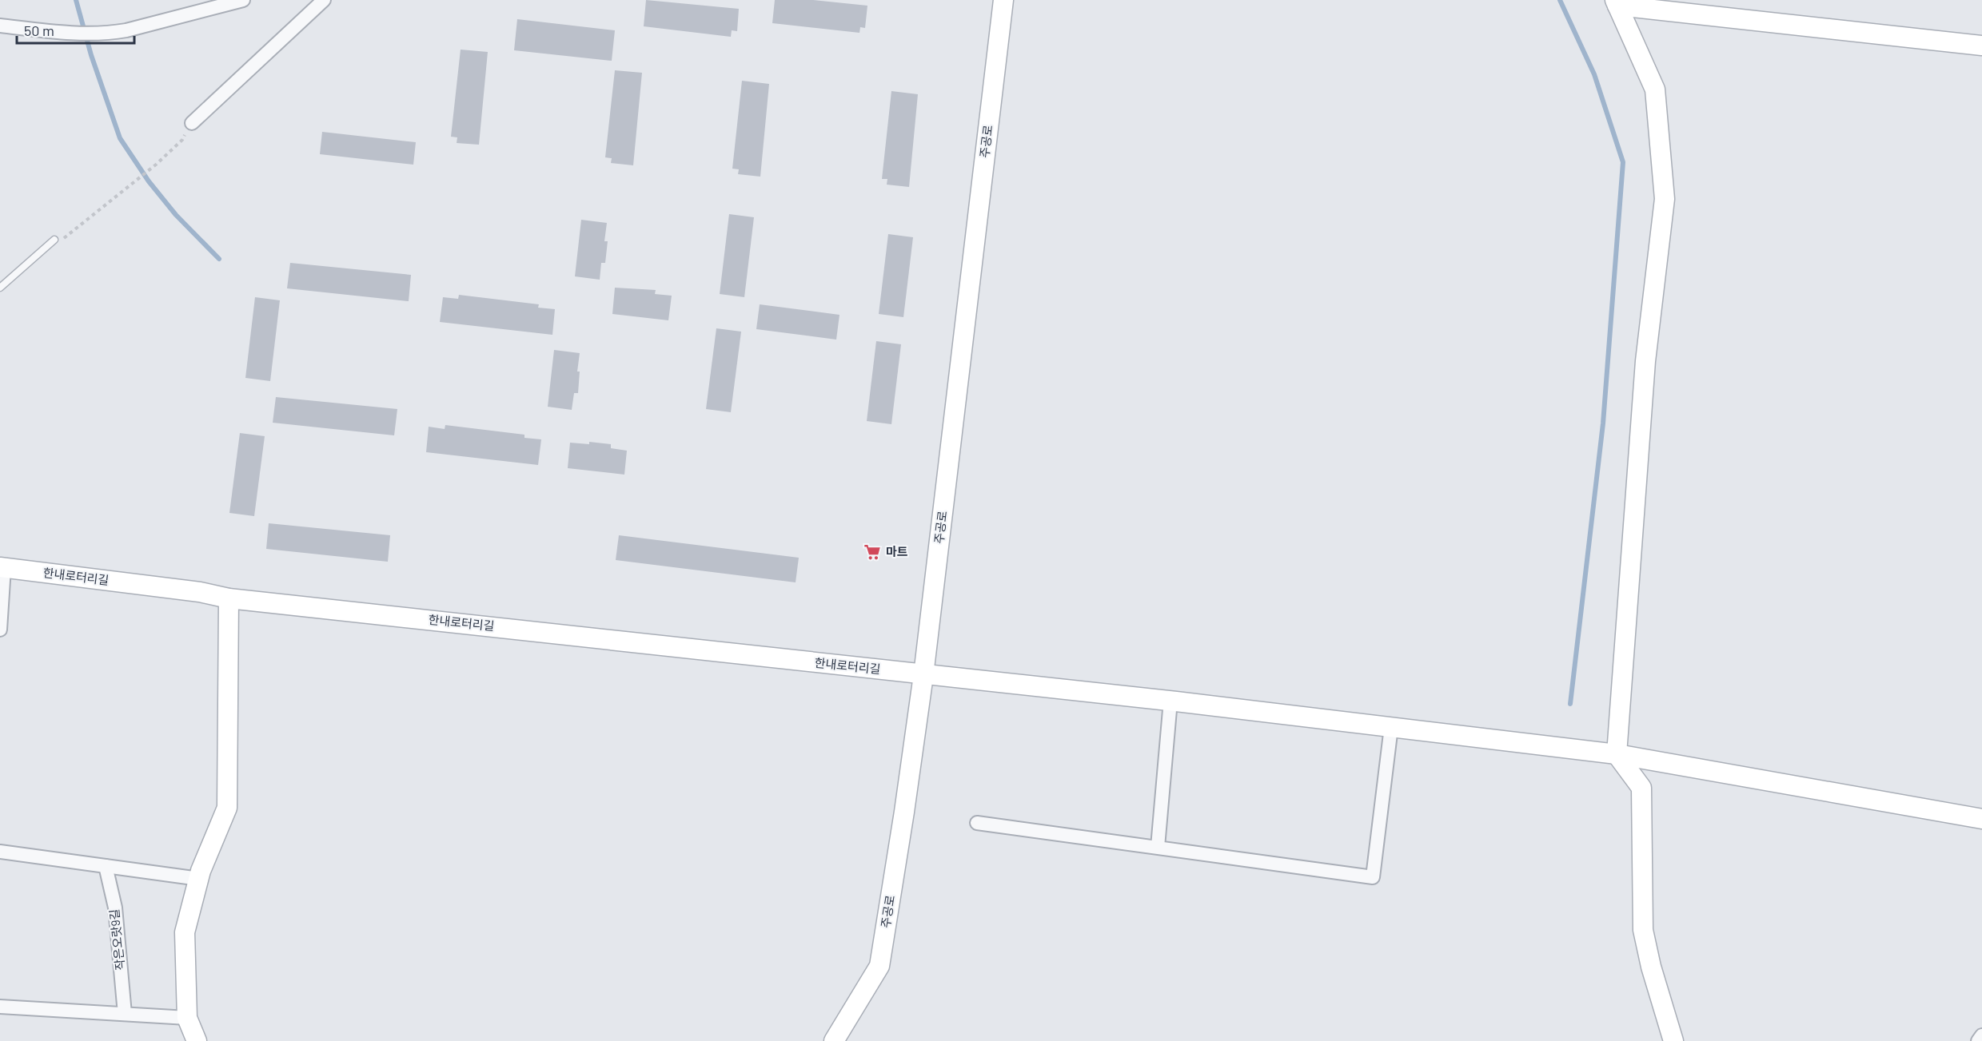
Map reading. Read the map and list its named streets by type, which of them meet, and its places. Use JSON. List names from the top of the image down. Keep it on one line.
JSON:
{"streets":{"street":["주공로","한내로터리길","작은오랏9길"]},"crossings":[["주공로","한내로터리길"]],"places":{"supermarket":["마트"]},"scale_bar":"50 m"}
